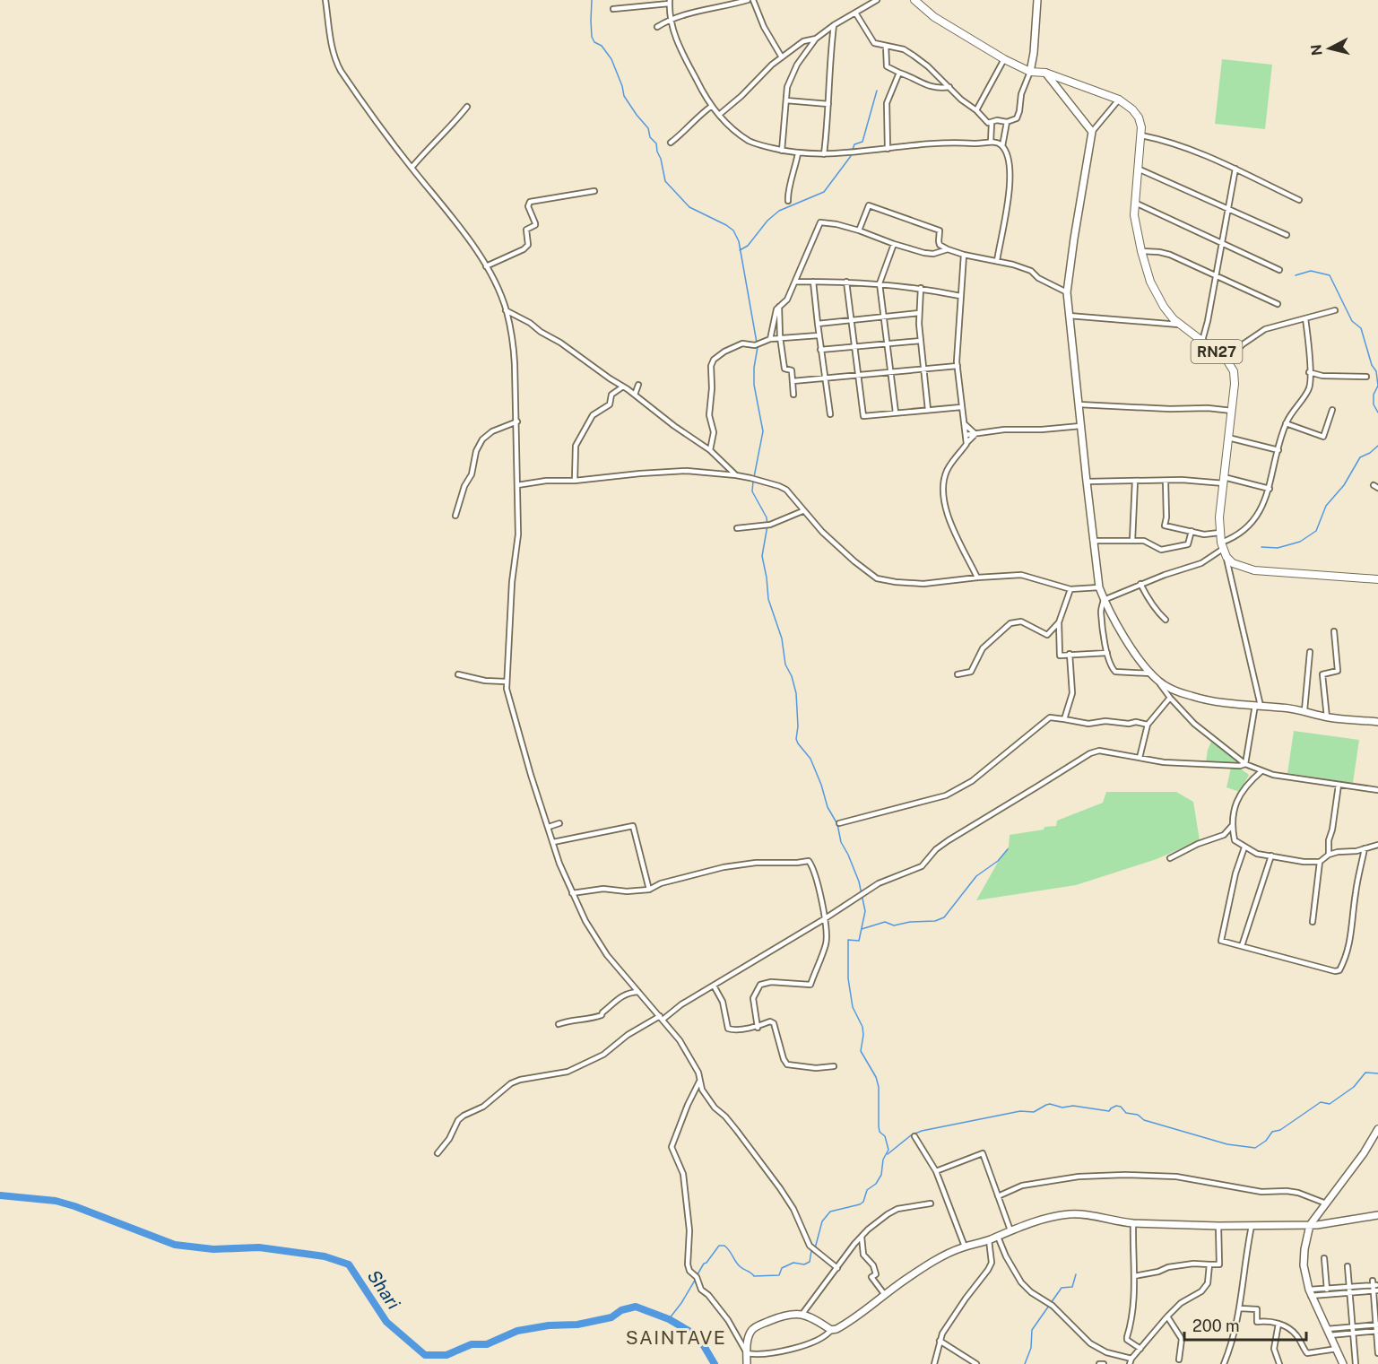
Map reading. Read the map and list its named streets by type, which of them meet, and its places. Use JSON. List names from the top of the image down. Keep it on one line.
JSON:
{"streets":{"main road":["RN27"]},"districts":["SAINTAVE"],"water":["Shari"],"scale_bar":"200 m","north":"left"}
